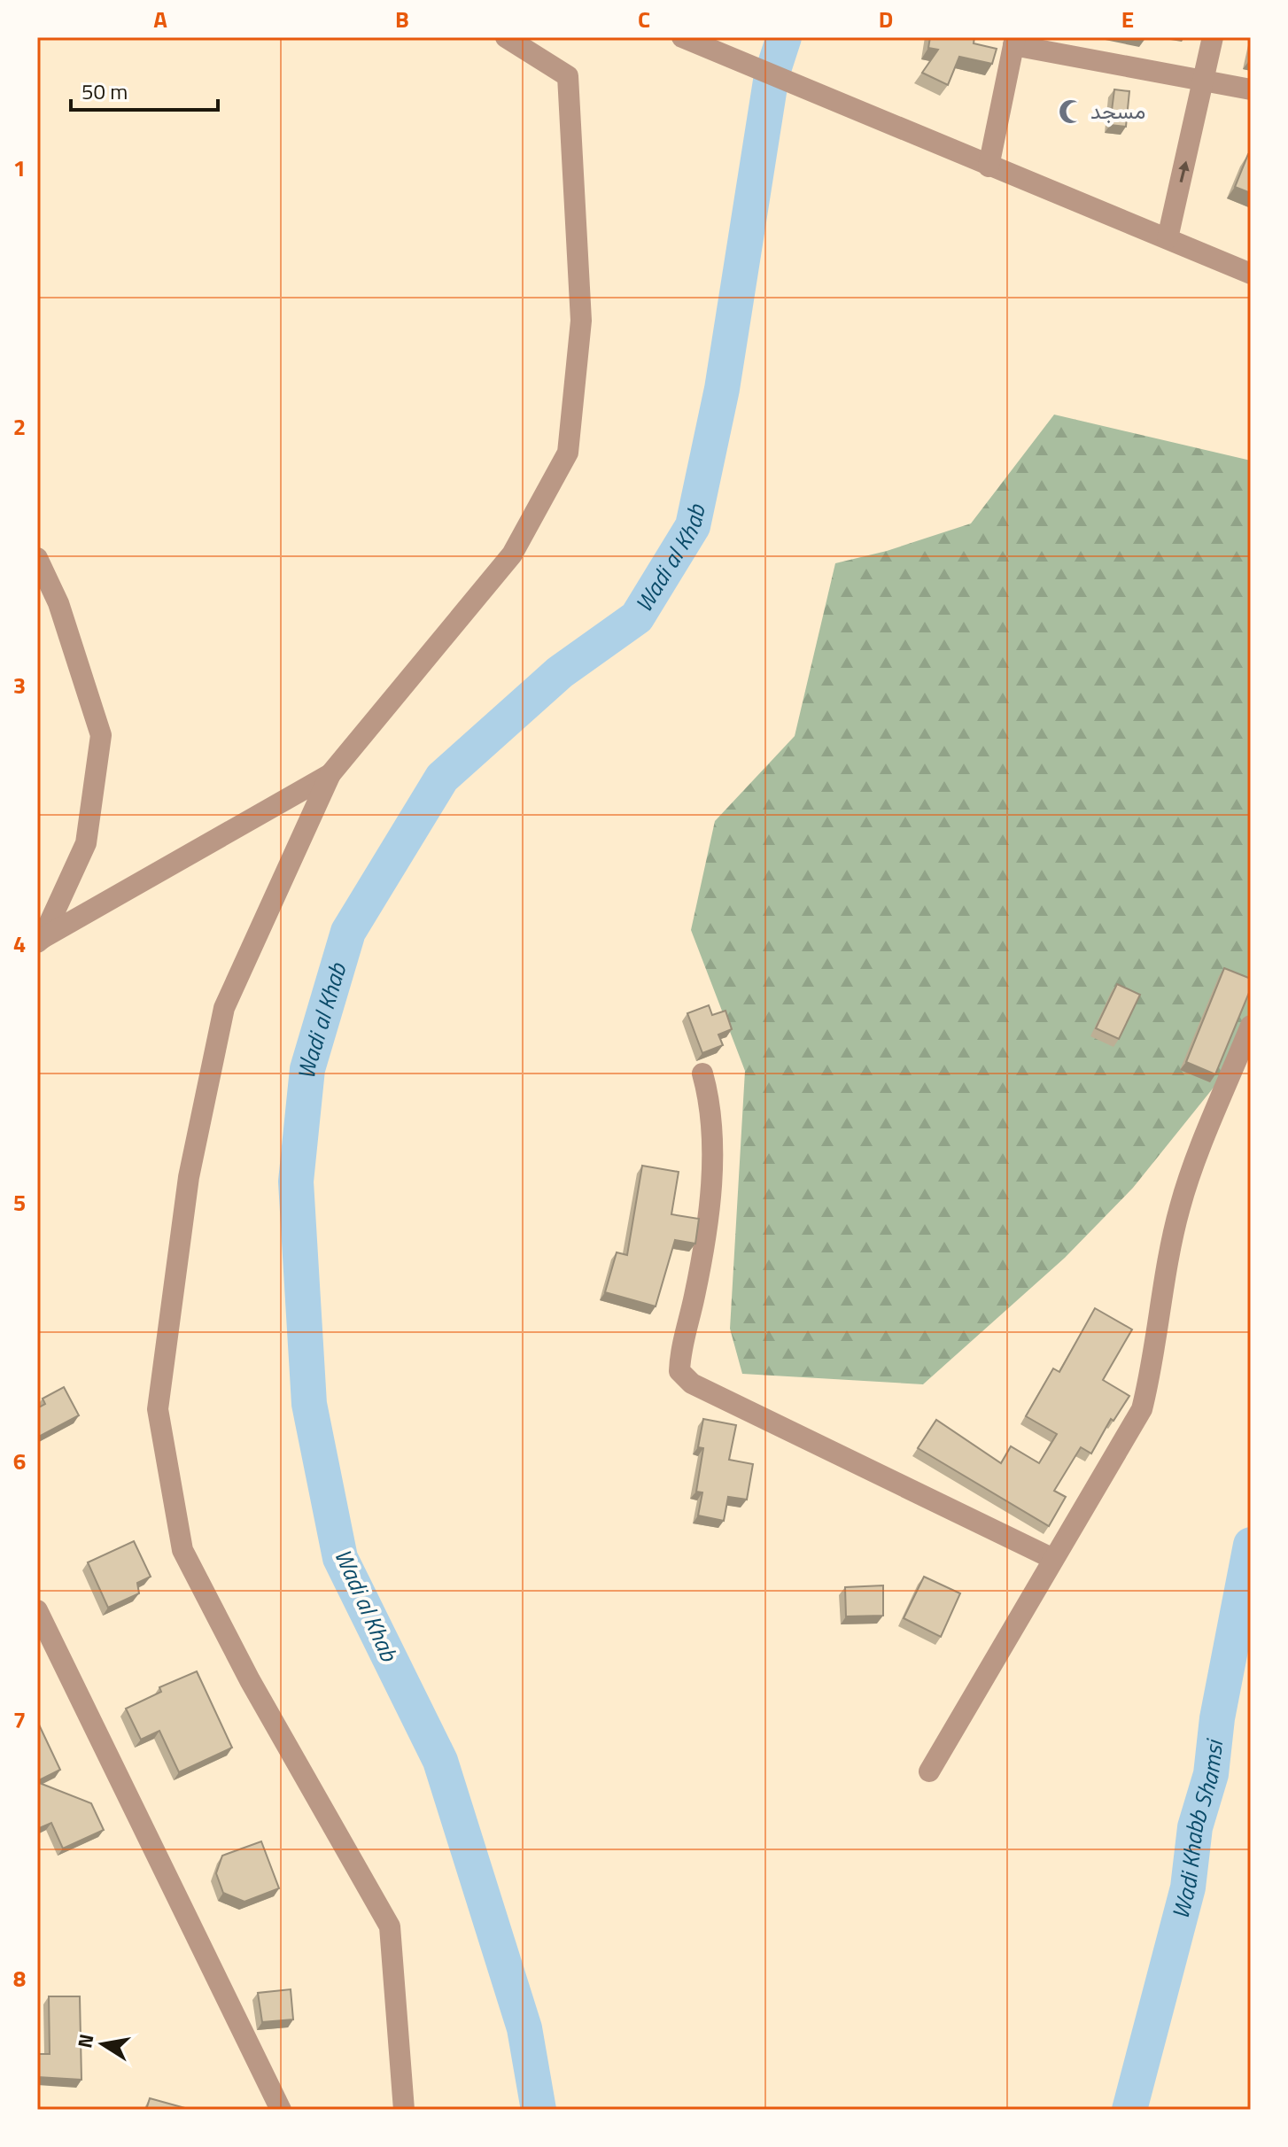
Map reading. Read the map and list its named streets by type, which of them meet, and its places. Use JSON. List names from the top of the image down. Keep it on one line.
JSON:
{"water":["Wadi al Khab","Wadi Khabb Shamsi"],"places":{"mosque":["مسجد"]},"scale_bar":"50 m","north":"left","grid":{"columns":["A","B","C","D","E"],"rows":["1","2","3","4","5","6","7","8"]}}
